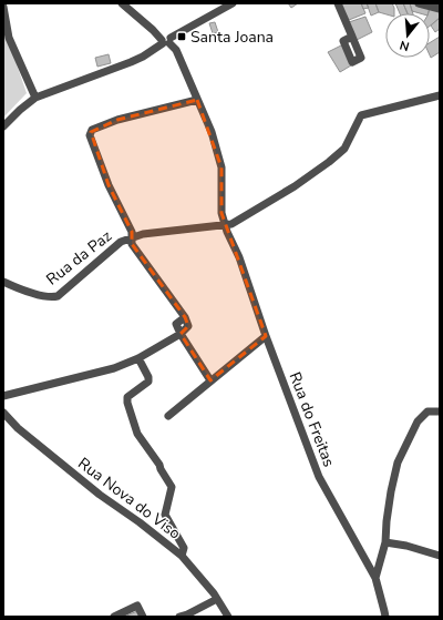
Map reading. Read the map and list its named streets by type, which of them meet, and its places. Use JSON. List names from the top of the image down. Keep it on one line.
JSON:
{"streets":{"street":["Rua da Paz","Rua do Freitas","Rua Nova do Viso"]},"crossings":[["Rua da Paz","Rua do Freitas"]],"places":{"transit":["Santa Joana"]},"north":"bottom"}
